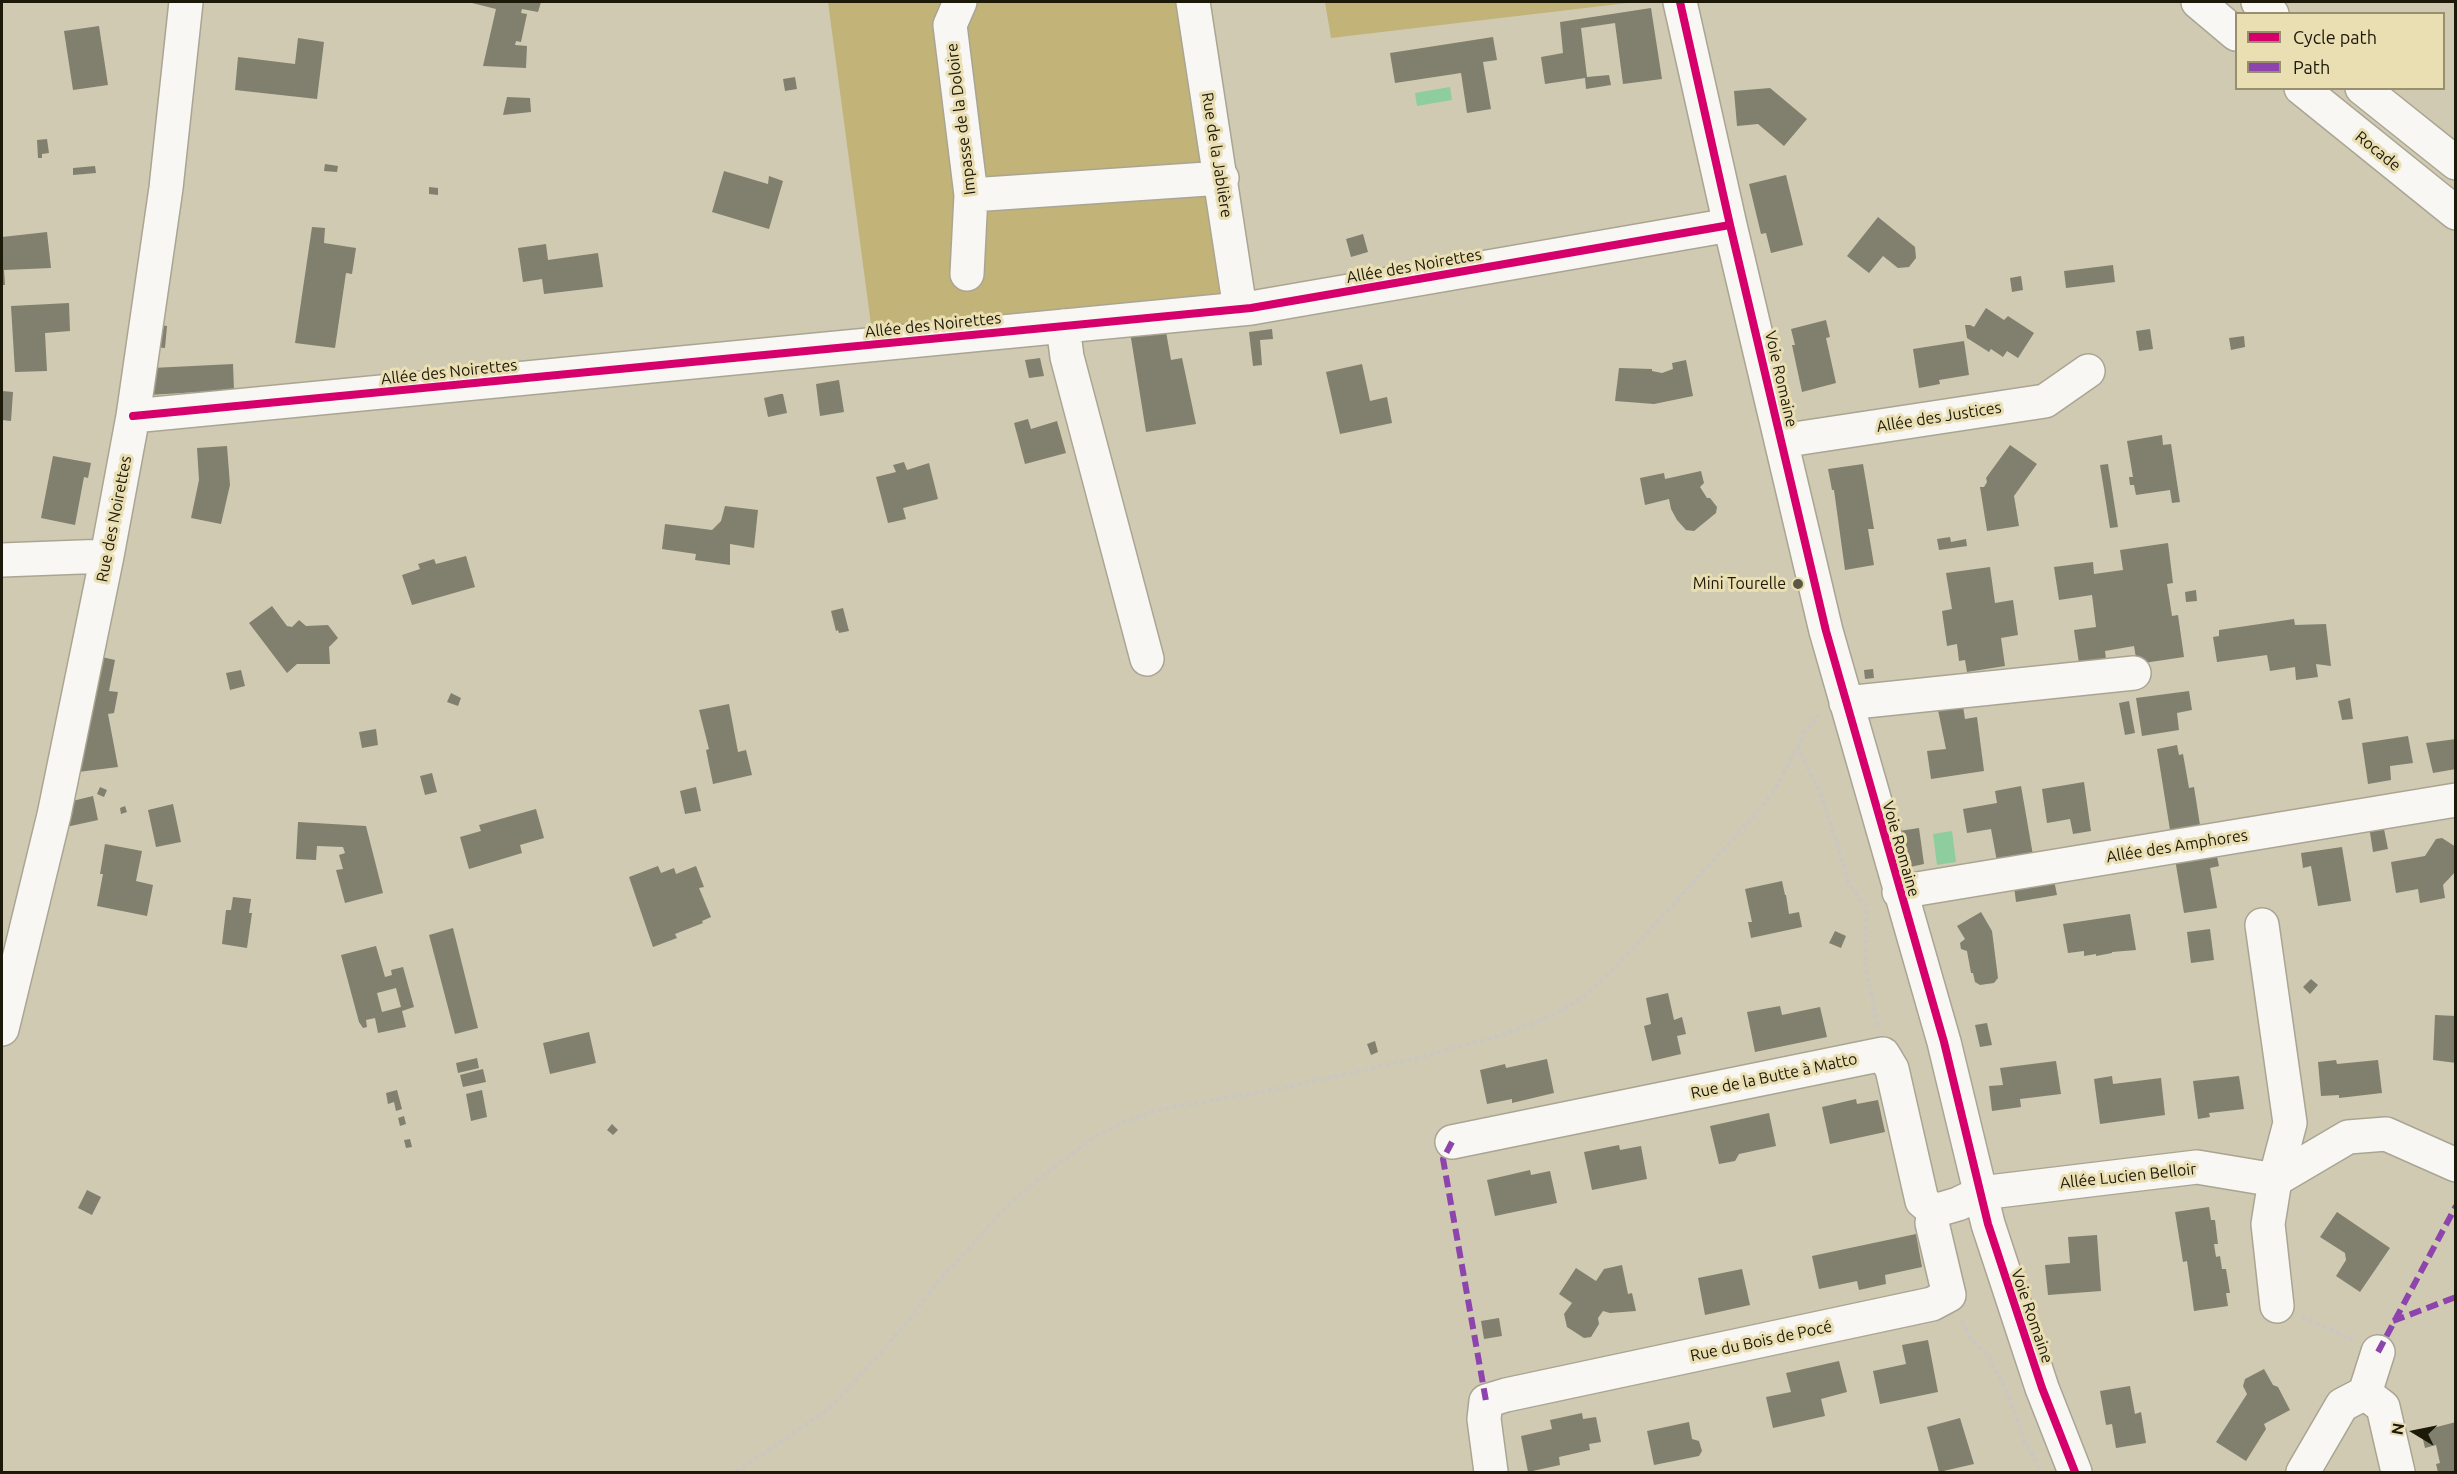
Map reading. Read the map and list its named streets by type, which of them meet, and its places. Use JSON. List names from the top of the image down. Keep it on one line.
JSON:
{"streets":{"main road":["Impasse de la Doloire","Rocade","Rue de la Jablière","Allée des Noirettes","Voie Romaine","Allée des Justices","Rue des Noirettes","Allée des Amphores","Rue de la Butte à Matto","Allée Lucien Belloir","Rue du Bois de Pocé"]},"crossings":[["Rue de la Jablière","Allée des Noirettes"],["Allée des Noirettes","Voie Romaine"],["Allée des Noirettes","Rue des Noirettes"],["Voie Romaine","Allée des Justices"],["Voie Romaine","Allée des Amphores"],["Voie Romaine","Allée Lucien Belloir"]],"places":["Mini Tourelle"],"legend":["Cycle path","Path"],"north":"left"}
